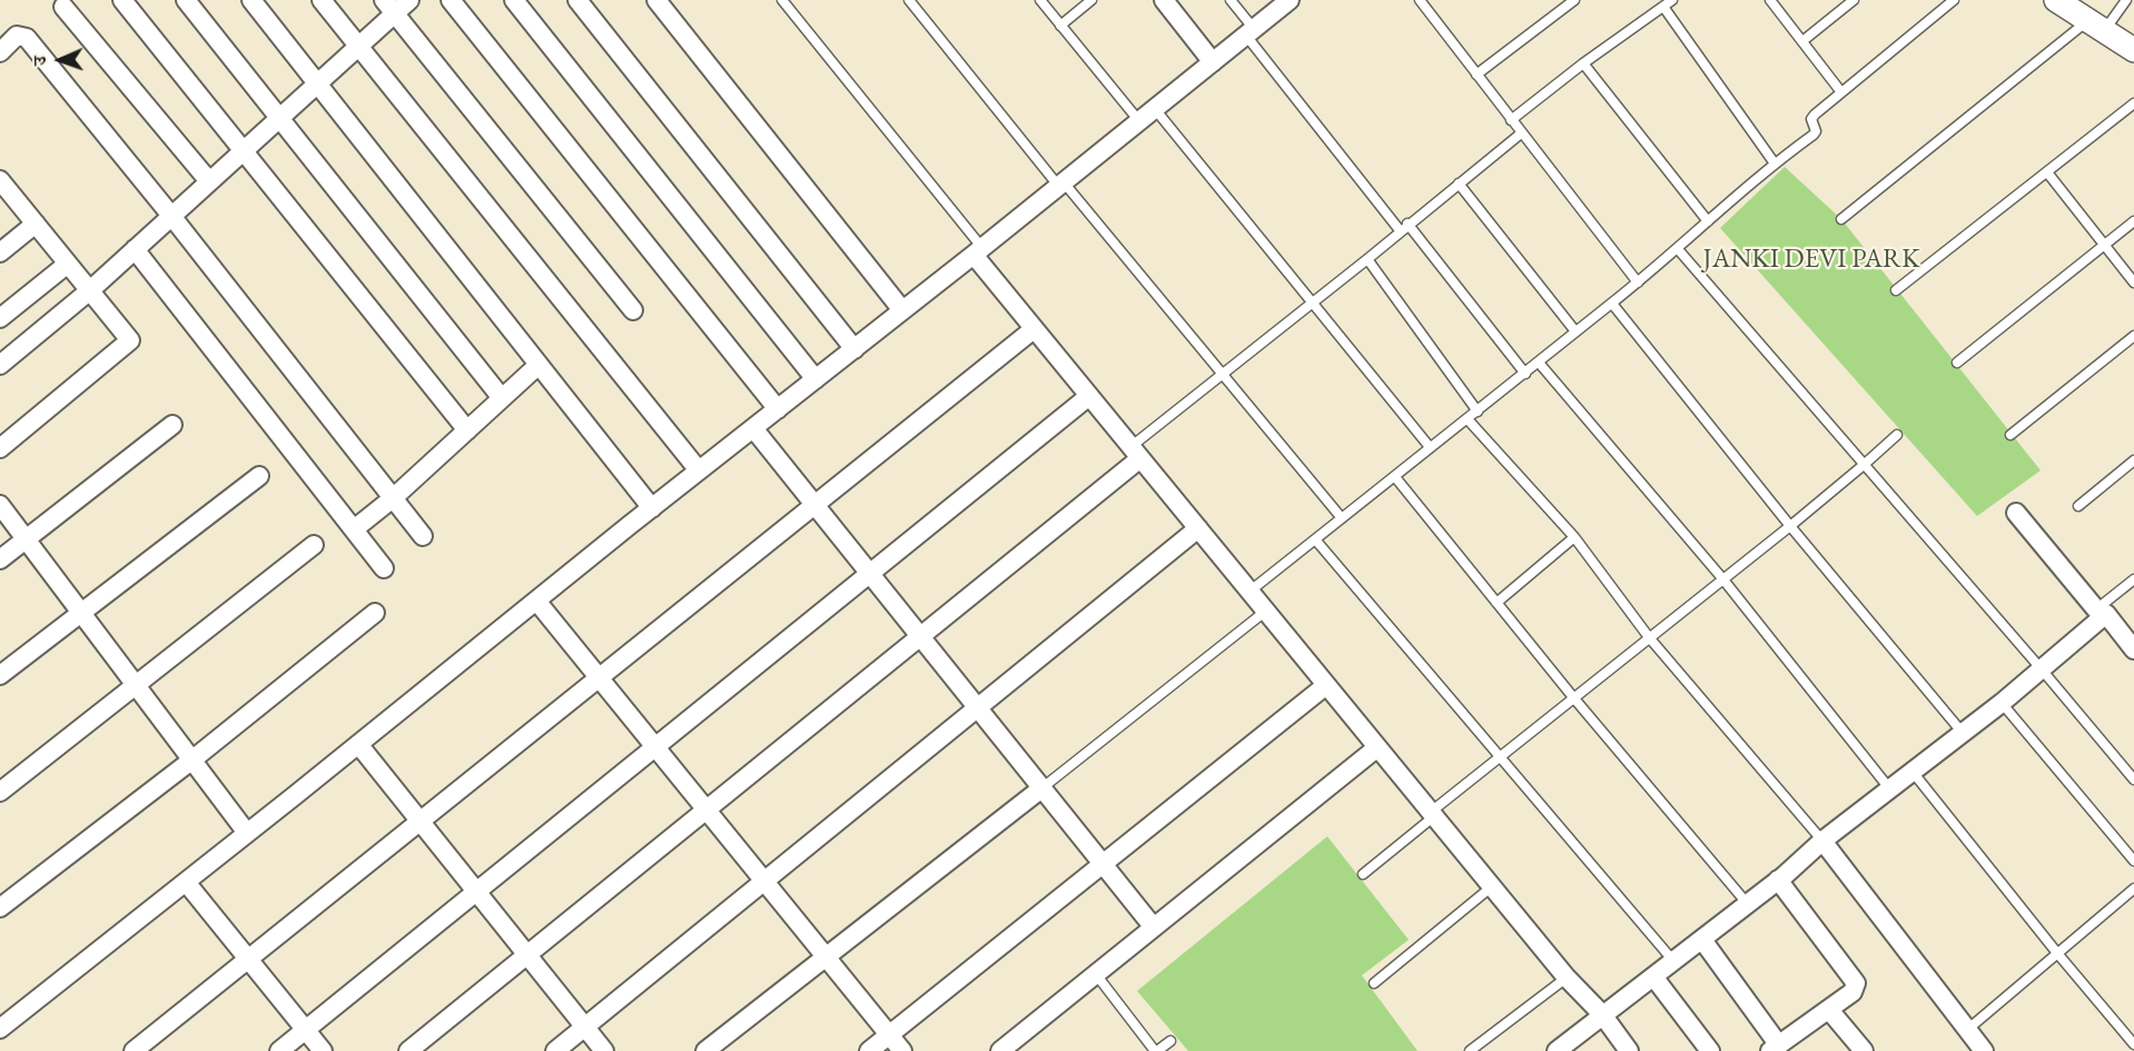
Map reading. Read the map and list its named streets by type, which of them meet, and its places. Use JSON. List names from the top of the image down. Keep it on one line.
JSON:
{"parks":["JANKI DEVI PARK"],"north":"left"}
